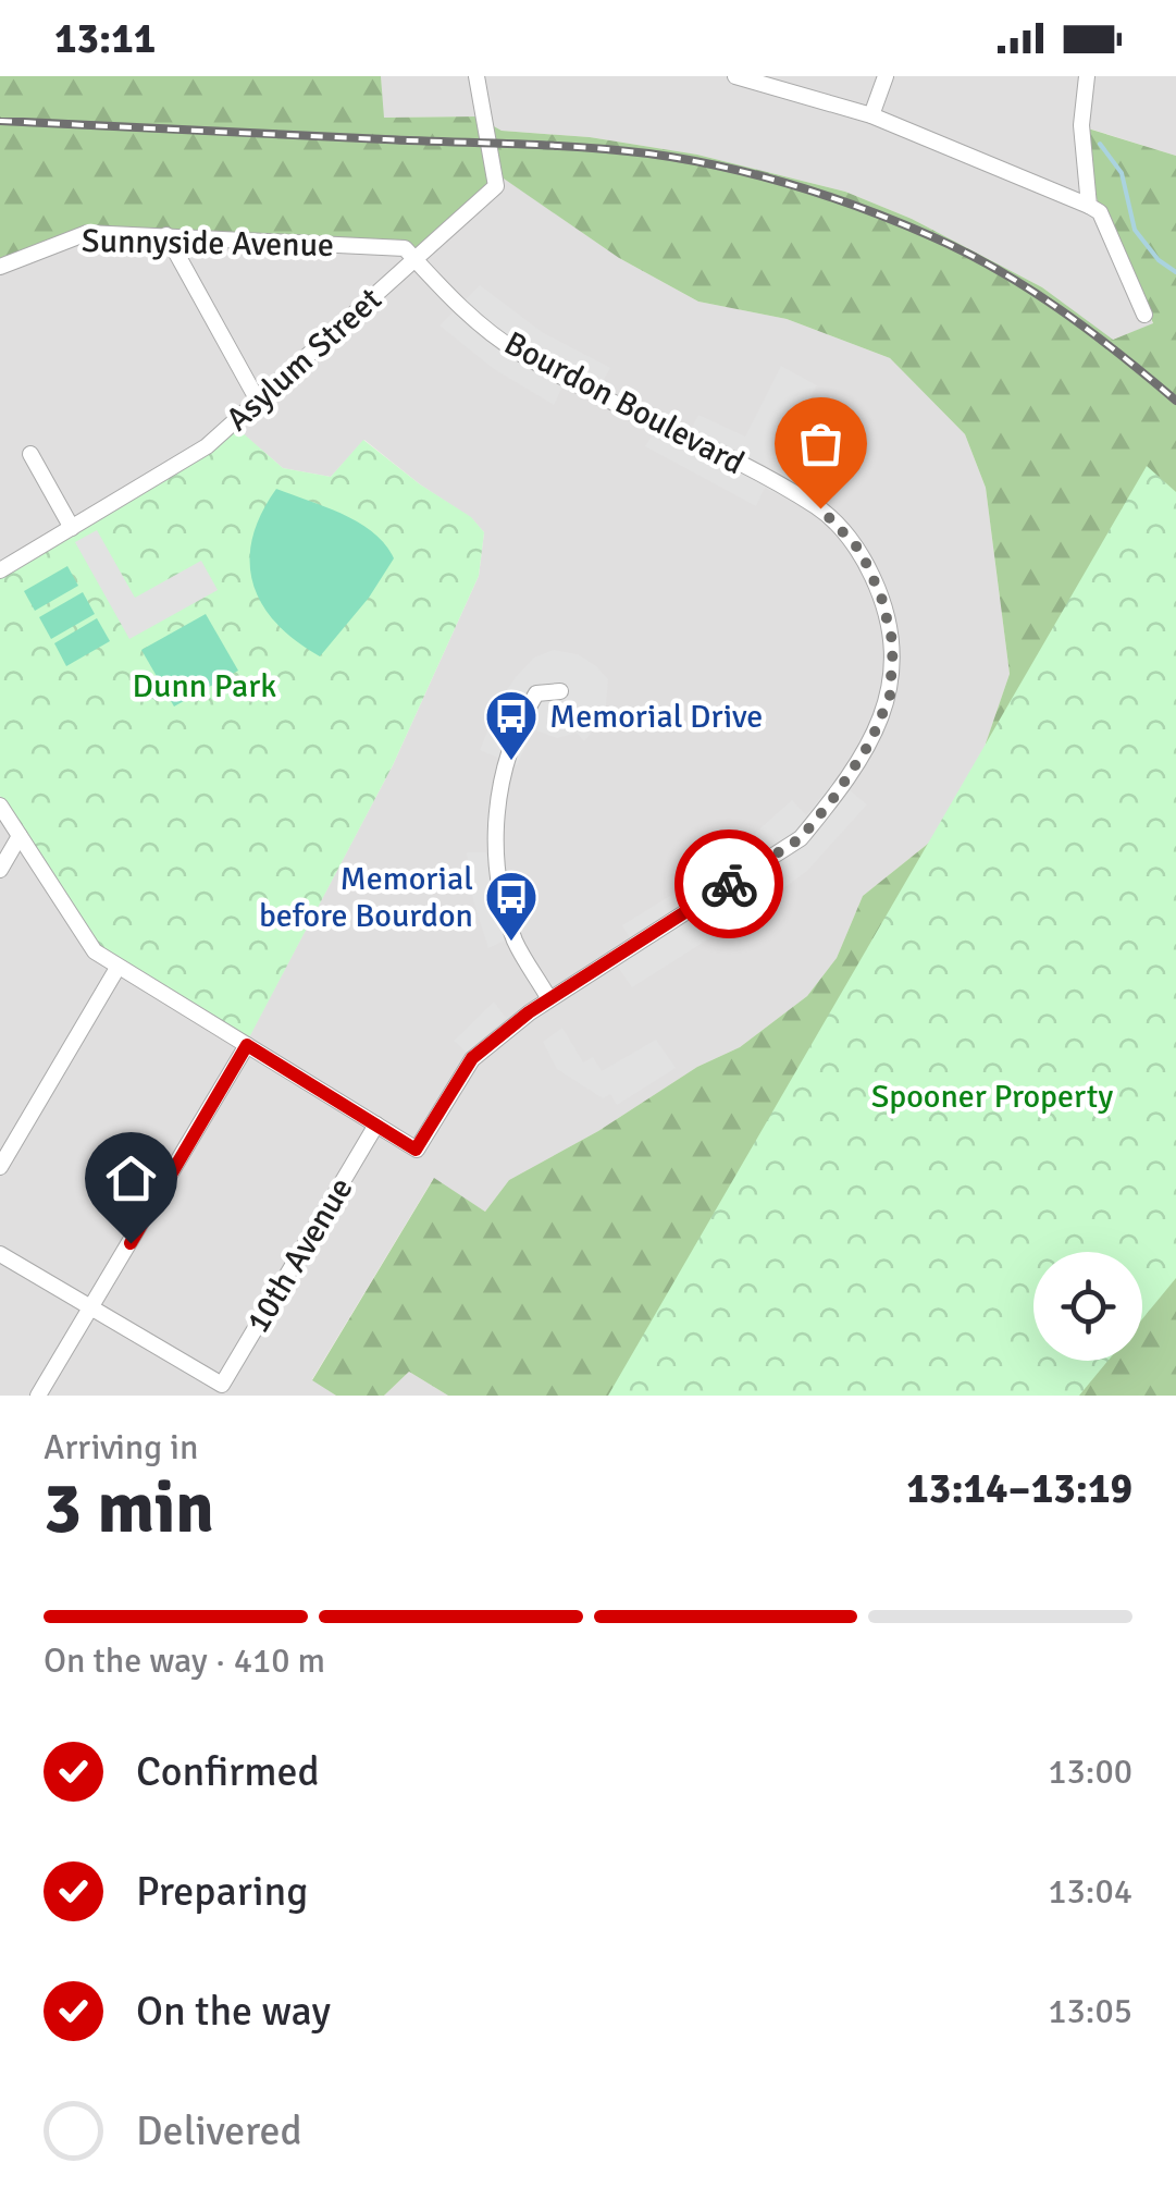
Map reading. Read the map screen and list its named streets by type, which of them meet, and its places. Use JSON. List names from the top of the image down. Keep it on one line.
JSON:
{"streets":{"street":["Sunnyside Avenue","Asylum Street","Bourdon Boulevard","10th Avenue"]},"crossings":[["Sunnyside Avenue","Asylum Street"],["Sunnyside Avenue","Bourdon Boulevard"],["Asylum Street","Bourdon Boulevard"],["Bourdon Boulevard","10th Avenue"]],"parks":["Dunn Park","Spooner Property"],"places":{"bus stop":["Memorial Drive","Memorial before Bourdon"]},"page":{"status":"13:11","heading":["3 min","Arriving in","13:14–13:19"],"bar":"On the way · 410 m","list":[["Confirmed","13:00"],["Preparing","13:04"],["On the way","13:05"],"Delivered"]}}
